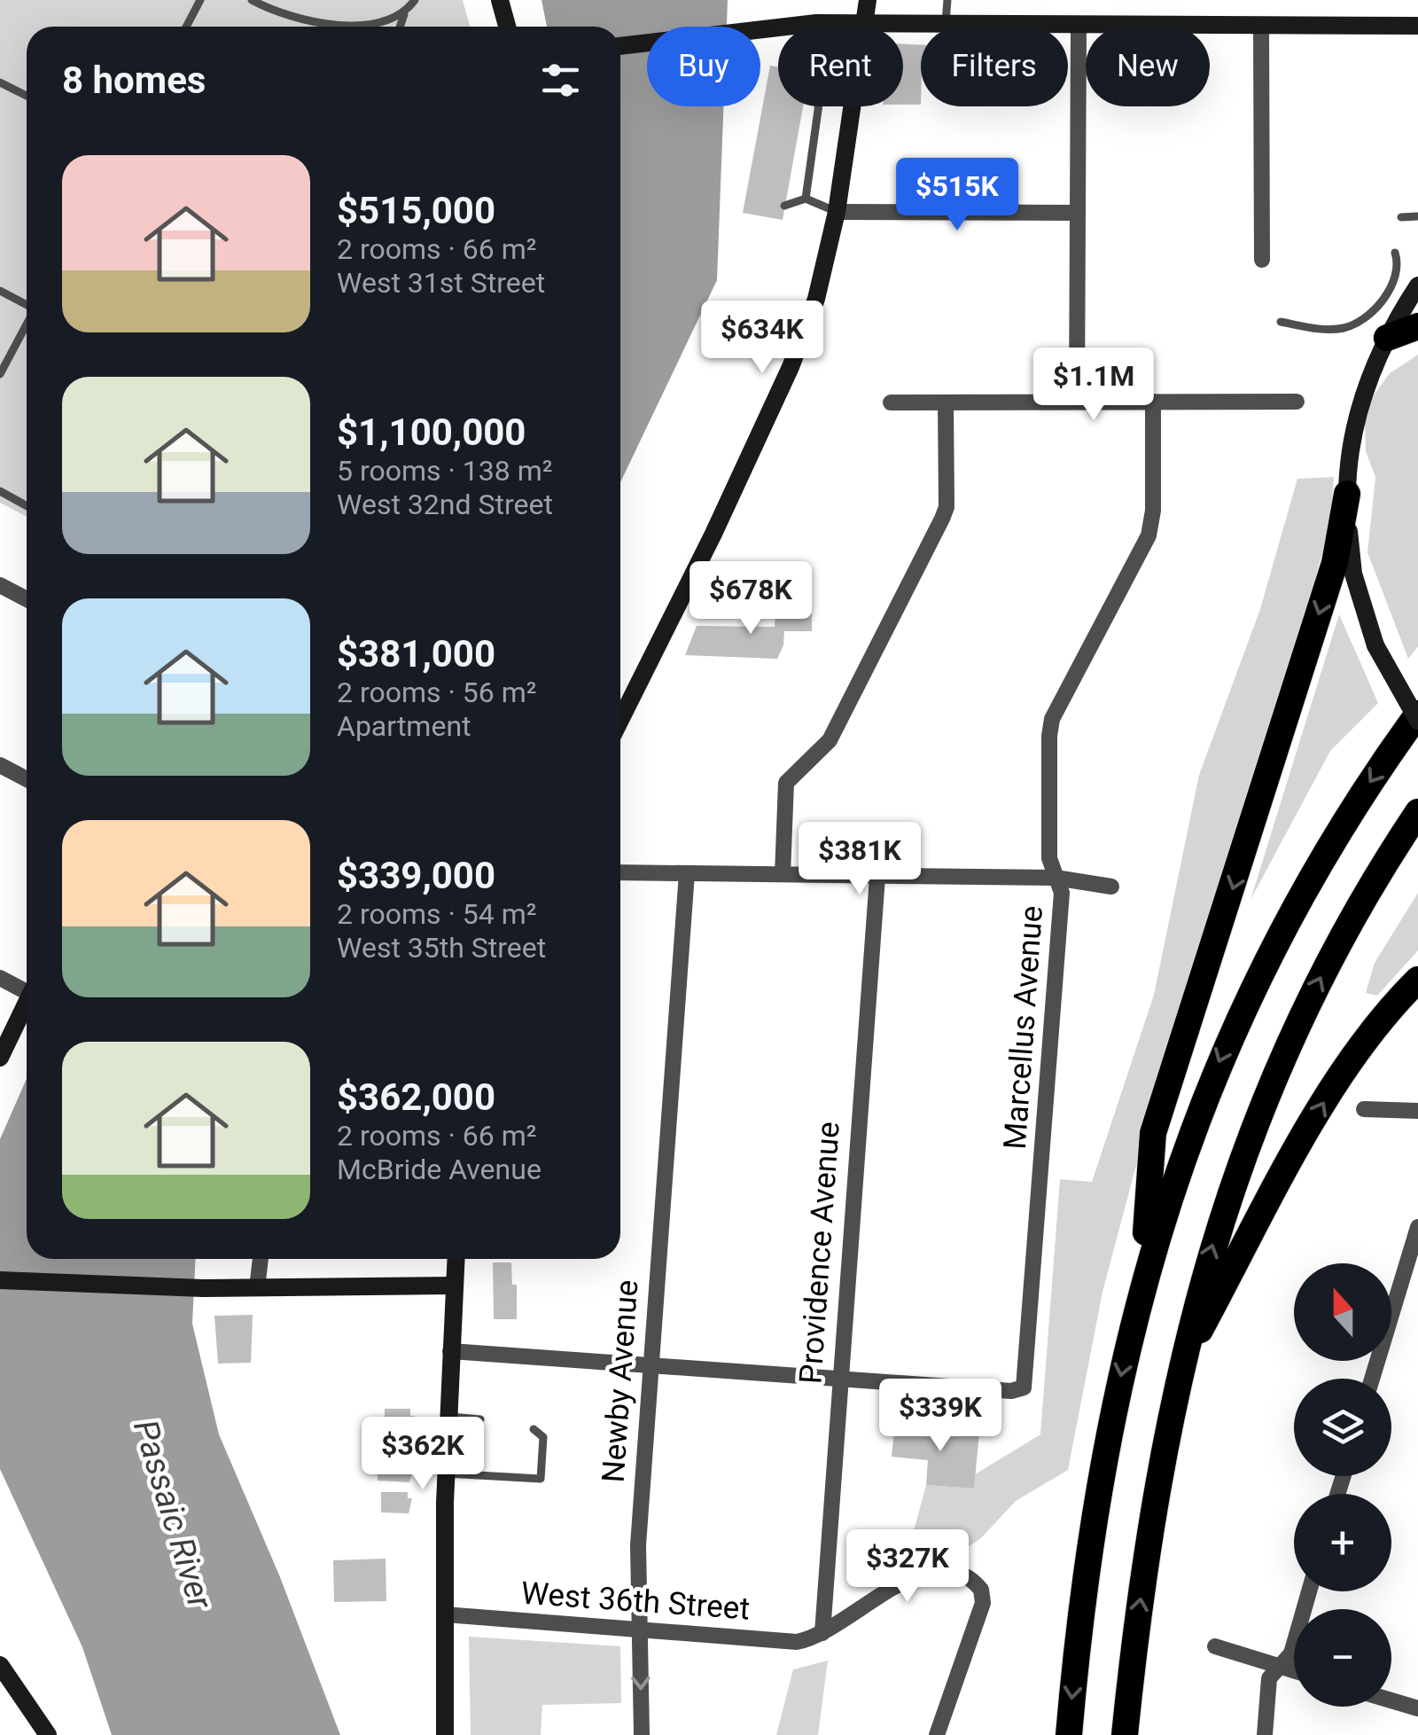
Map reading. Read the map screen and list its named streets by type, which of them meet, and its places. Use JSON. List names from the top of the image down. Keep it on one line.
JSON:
{"streets":{"street":["Marcellus Avenue","Providence Avenue","Newby Avenue","West 36th Street"]},"crossings":[["Marcellus Avenue","Providence Avenue"],["Providence Avenue","West 36th Street"],["Newby Avenue","West 36th Street"]],"water":["Passaic River"],"north":"top","page":{"chip":["Buy","Rent","Filters","New"],"heading":"8 homes","list":[{"name":"$515,000","note":"2 rooms · 66 m² · West 31st Street"},{"name":"$1,100,000","note":"5 rooms · 138 m² · West 32nd Street"},{"name":"$381,000","note":"2 rooms · 56 m² · Apartment"},{"name":"$339,000","note":"2 rooms · 54 m² · West 35th Street"},{"name":"$362,000","note":"2 rooms · 66 m² · McBride Avenue"}],"price":["$515K","$634K","$1.1M","$678K","$381K","$339K","$362K","$327K"],"map_buttons":["+","−"]}}
